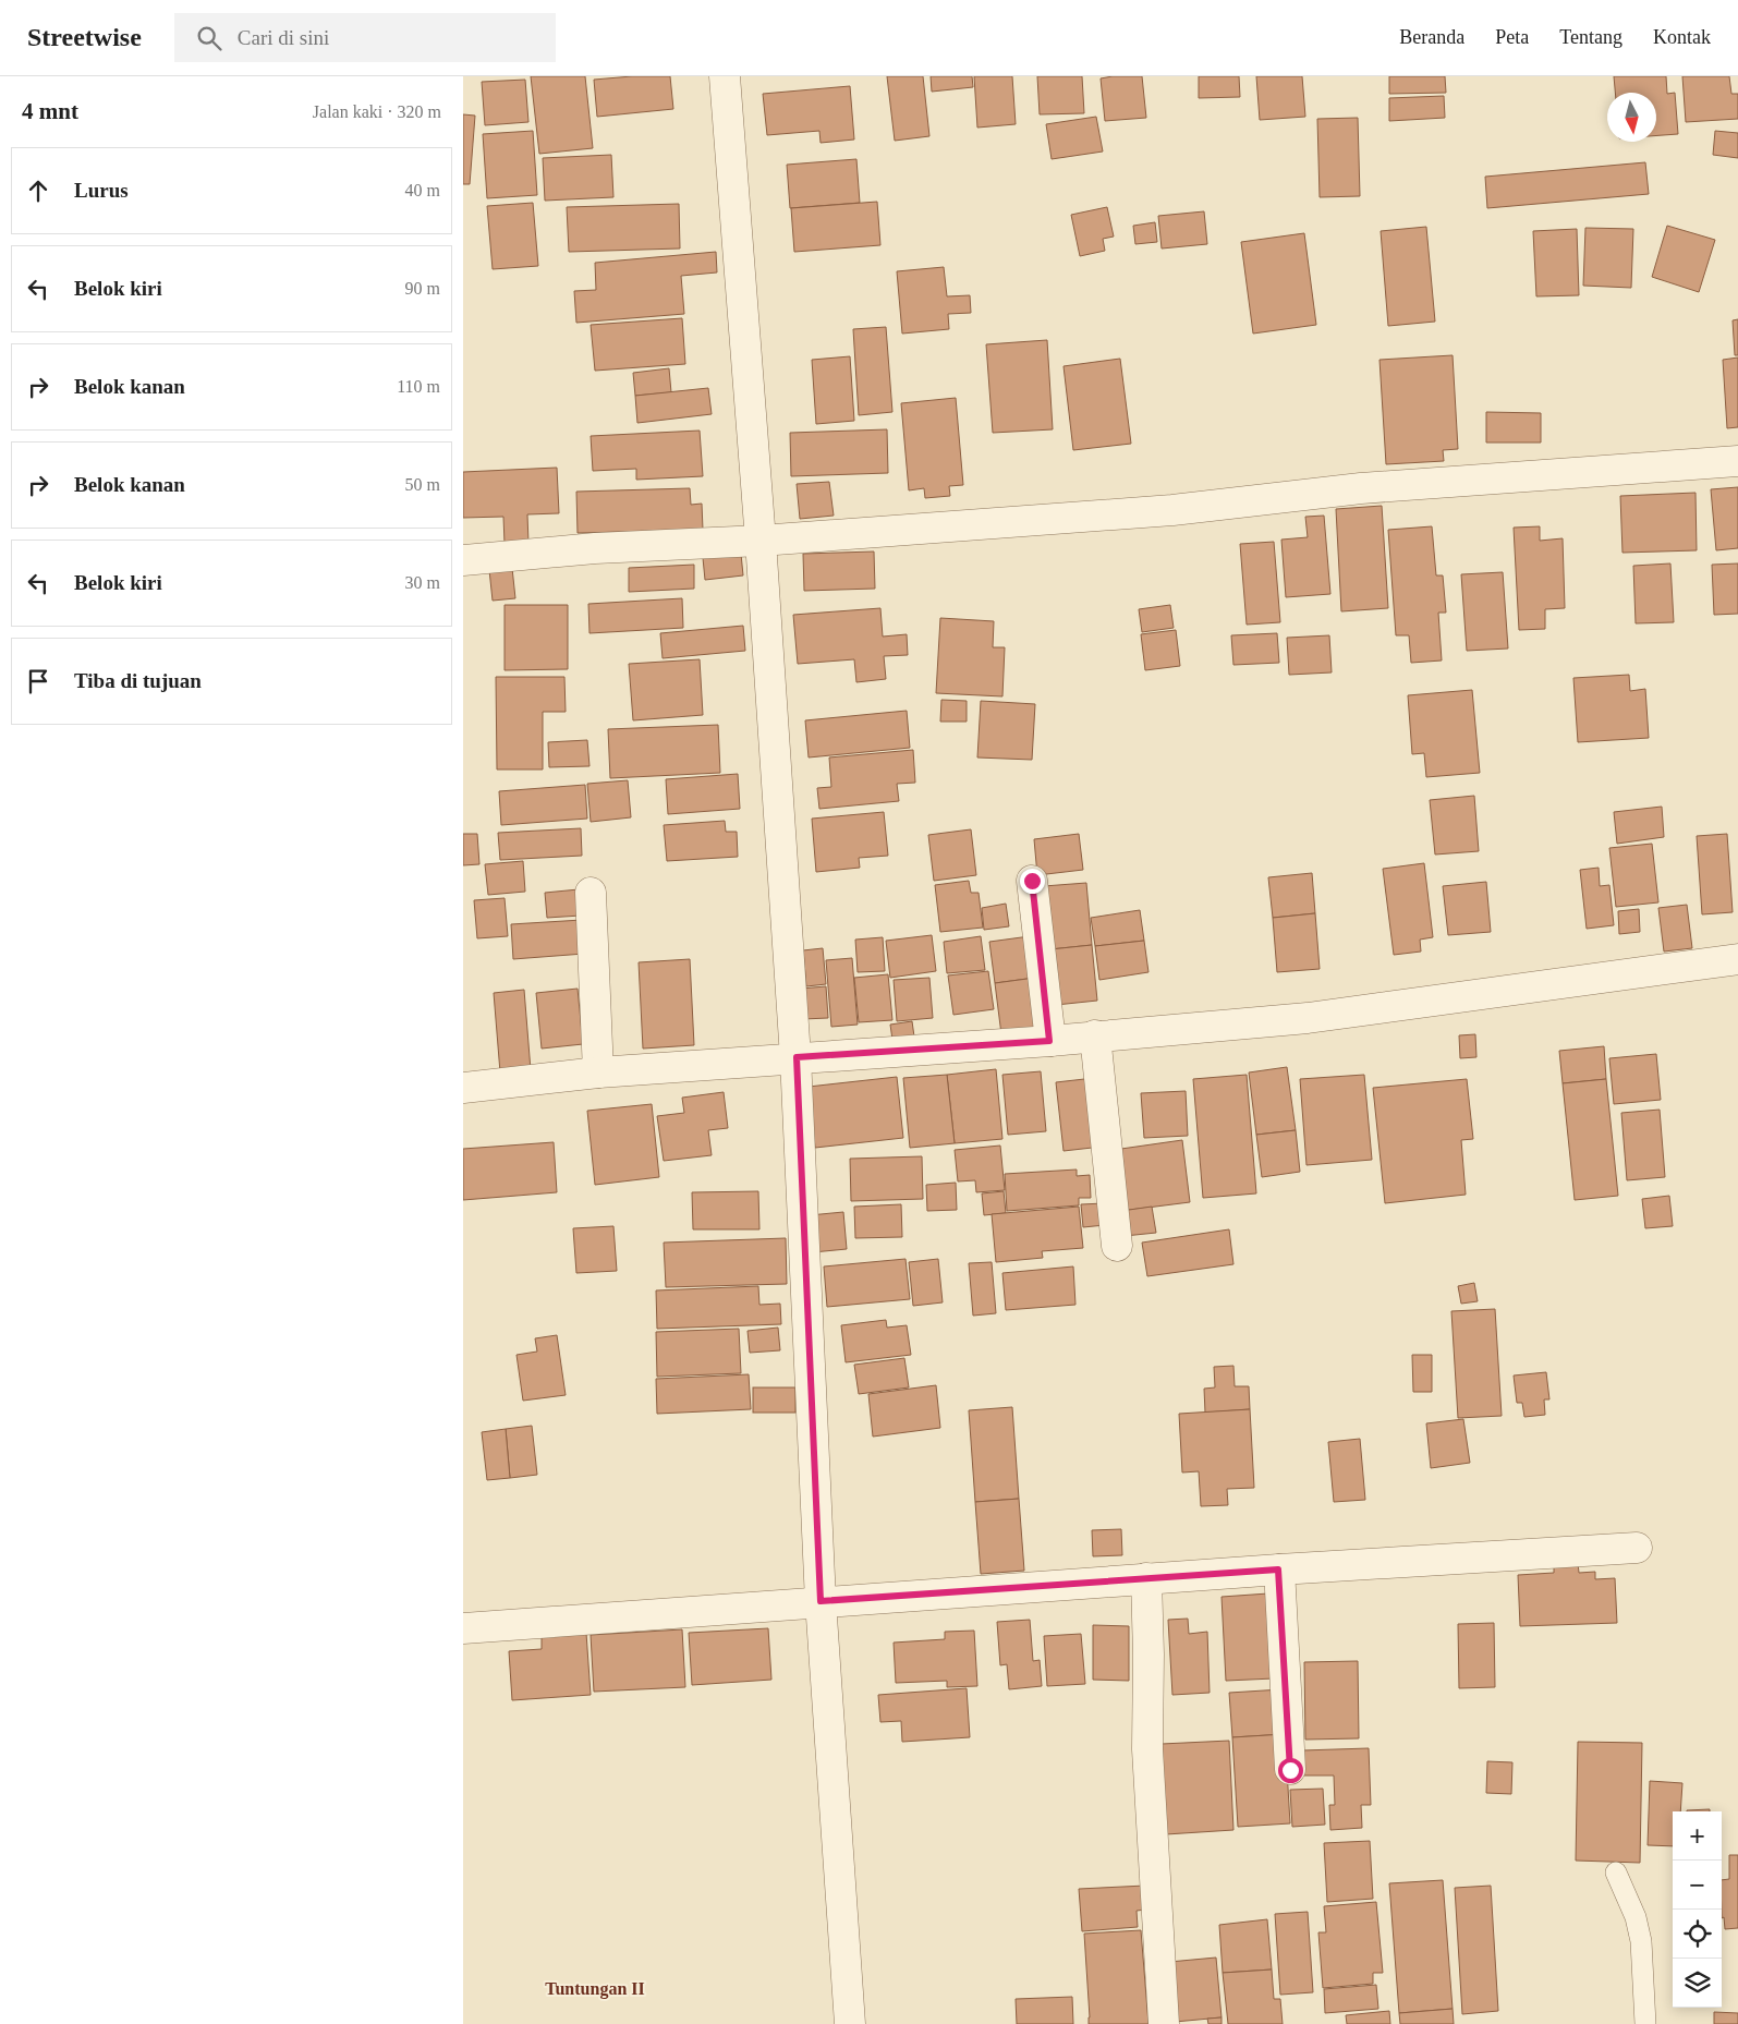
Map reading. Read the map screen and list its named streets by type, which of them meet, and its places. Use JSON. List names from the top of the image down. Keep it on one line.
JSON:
{"districts":["Tuntungan II"],"north":"bottom","page":{"header":"Streetwise","search":"Cari di sini","nav":["Beranda","Peta","Tentang","Kontak"],"heading":["4 mnt","Jalan kaki · 320 m"],"list":[["Lurus","40 m"],["Belok kiri","90 m"],["Belok kanan","110 m"],["Belok kanan","50 m"],["Belok kiri","30 m"],"Tiba di tujuan"],"map_buttons":["+","−"]}}
